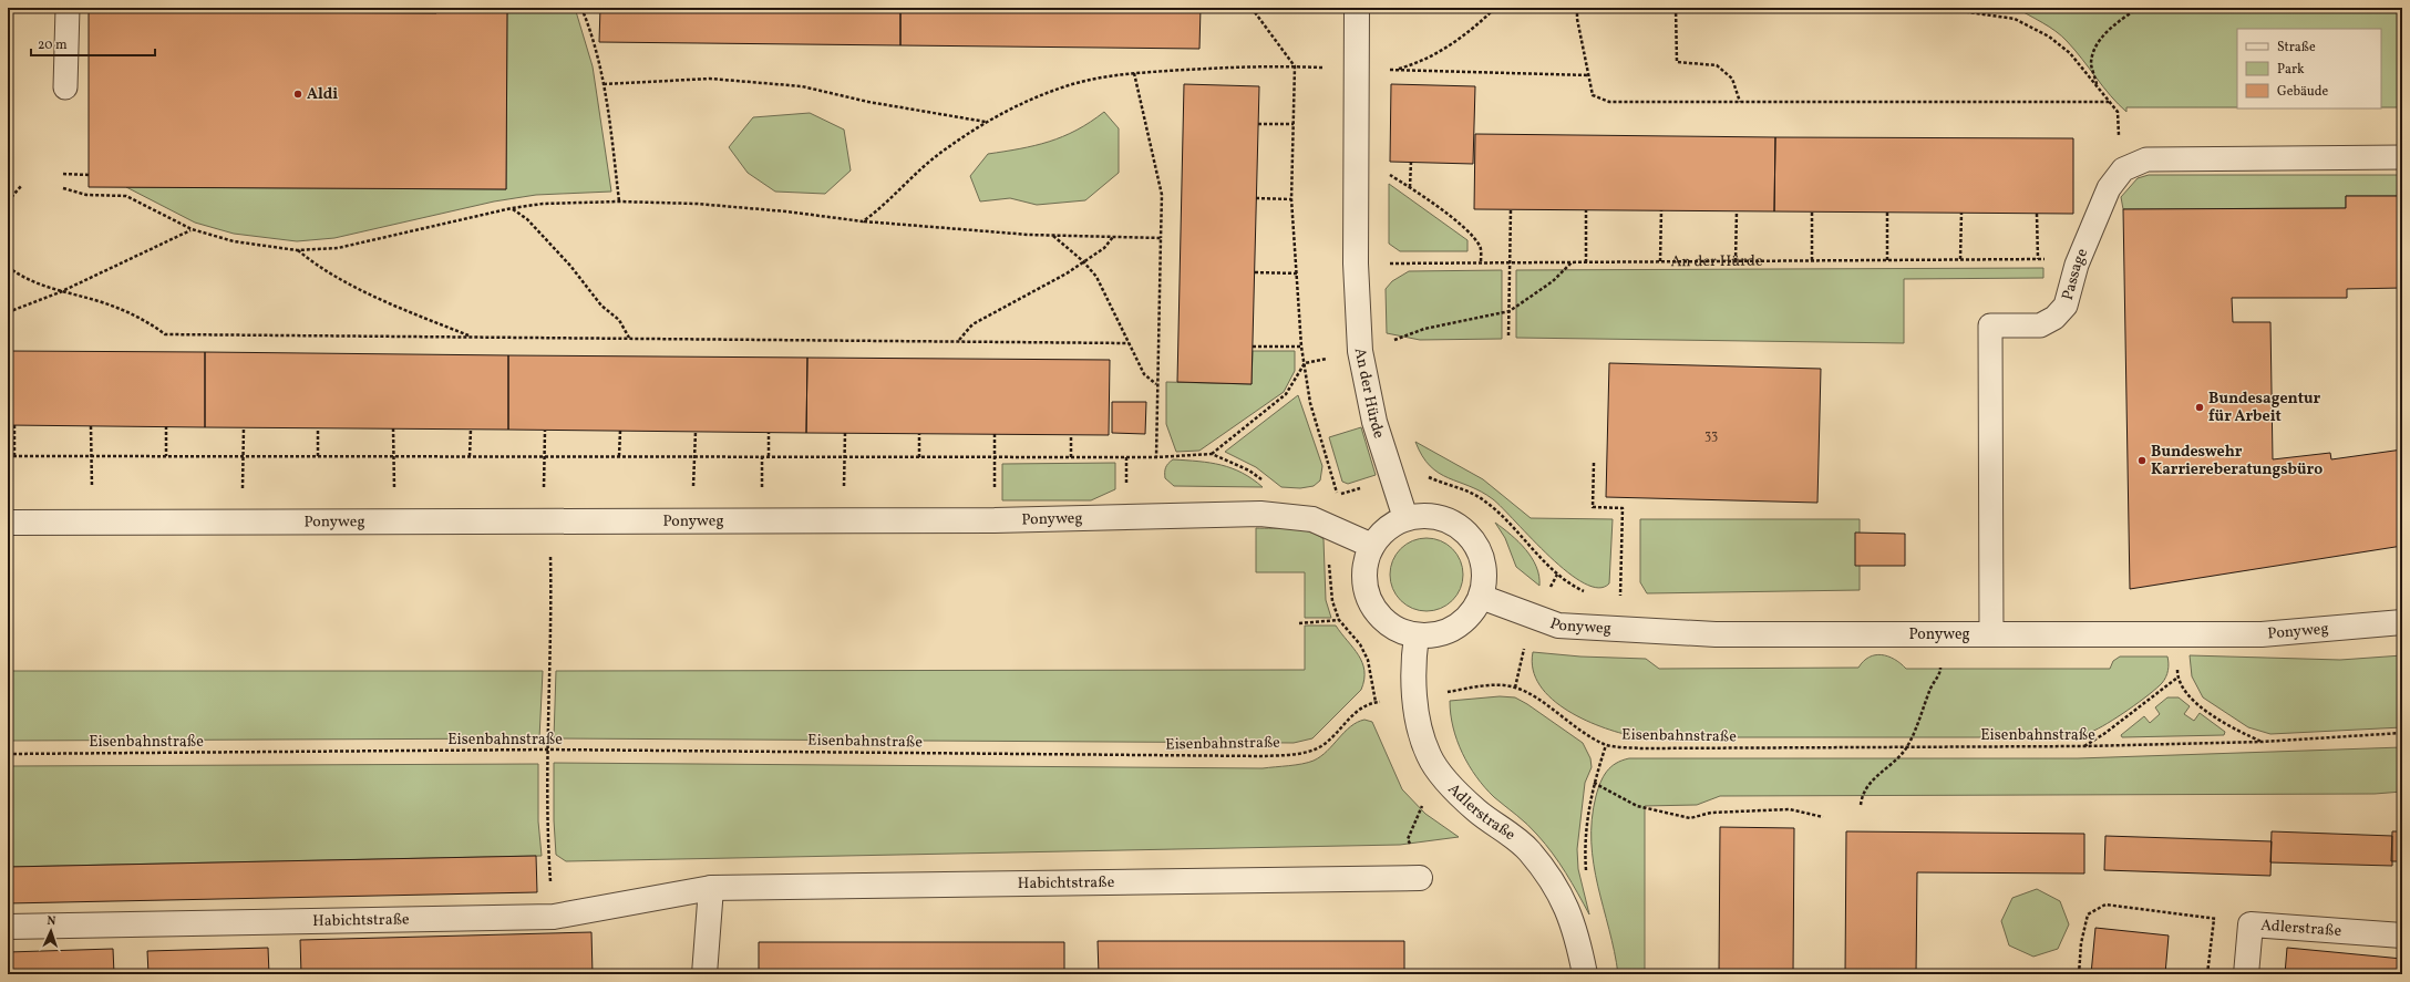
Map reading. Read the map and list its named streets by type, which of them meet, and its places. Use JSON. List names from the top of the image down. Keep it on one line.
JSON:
{"streets":{"street":["An der Hürde","Ponyweg","Adlerstraße","Habichtstraße"],"lane":["Passage"],"path":["Eisenbahnstraße"]},"crossings":[["An der Hürde","Passage"],["An der Hürde","Ponyweg"],["An der Hürde","Adlerstraße"],["Passage","Ponyweg"],["Ponyweg","Adlerstraße"],["Eisenbahnstraße","Adlerstraße"]],"places":["Aldi","Bundesagentur für Arbeit","Bundeswehr Karriereberatungsbüro"],"house_numbers":["33"],"legend":["Straße","Park","Gebäude"],"scale_bar":"20 m","north":"top"}
